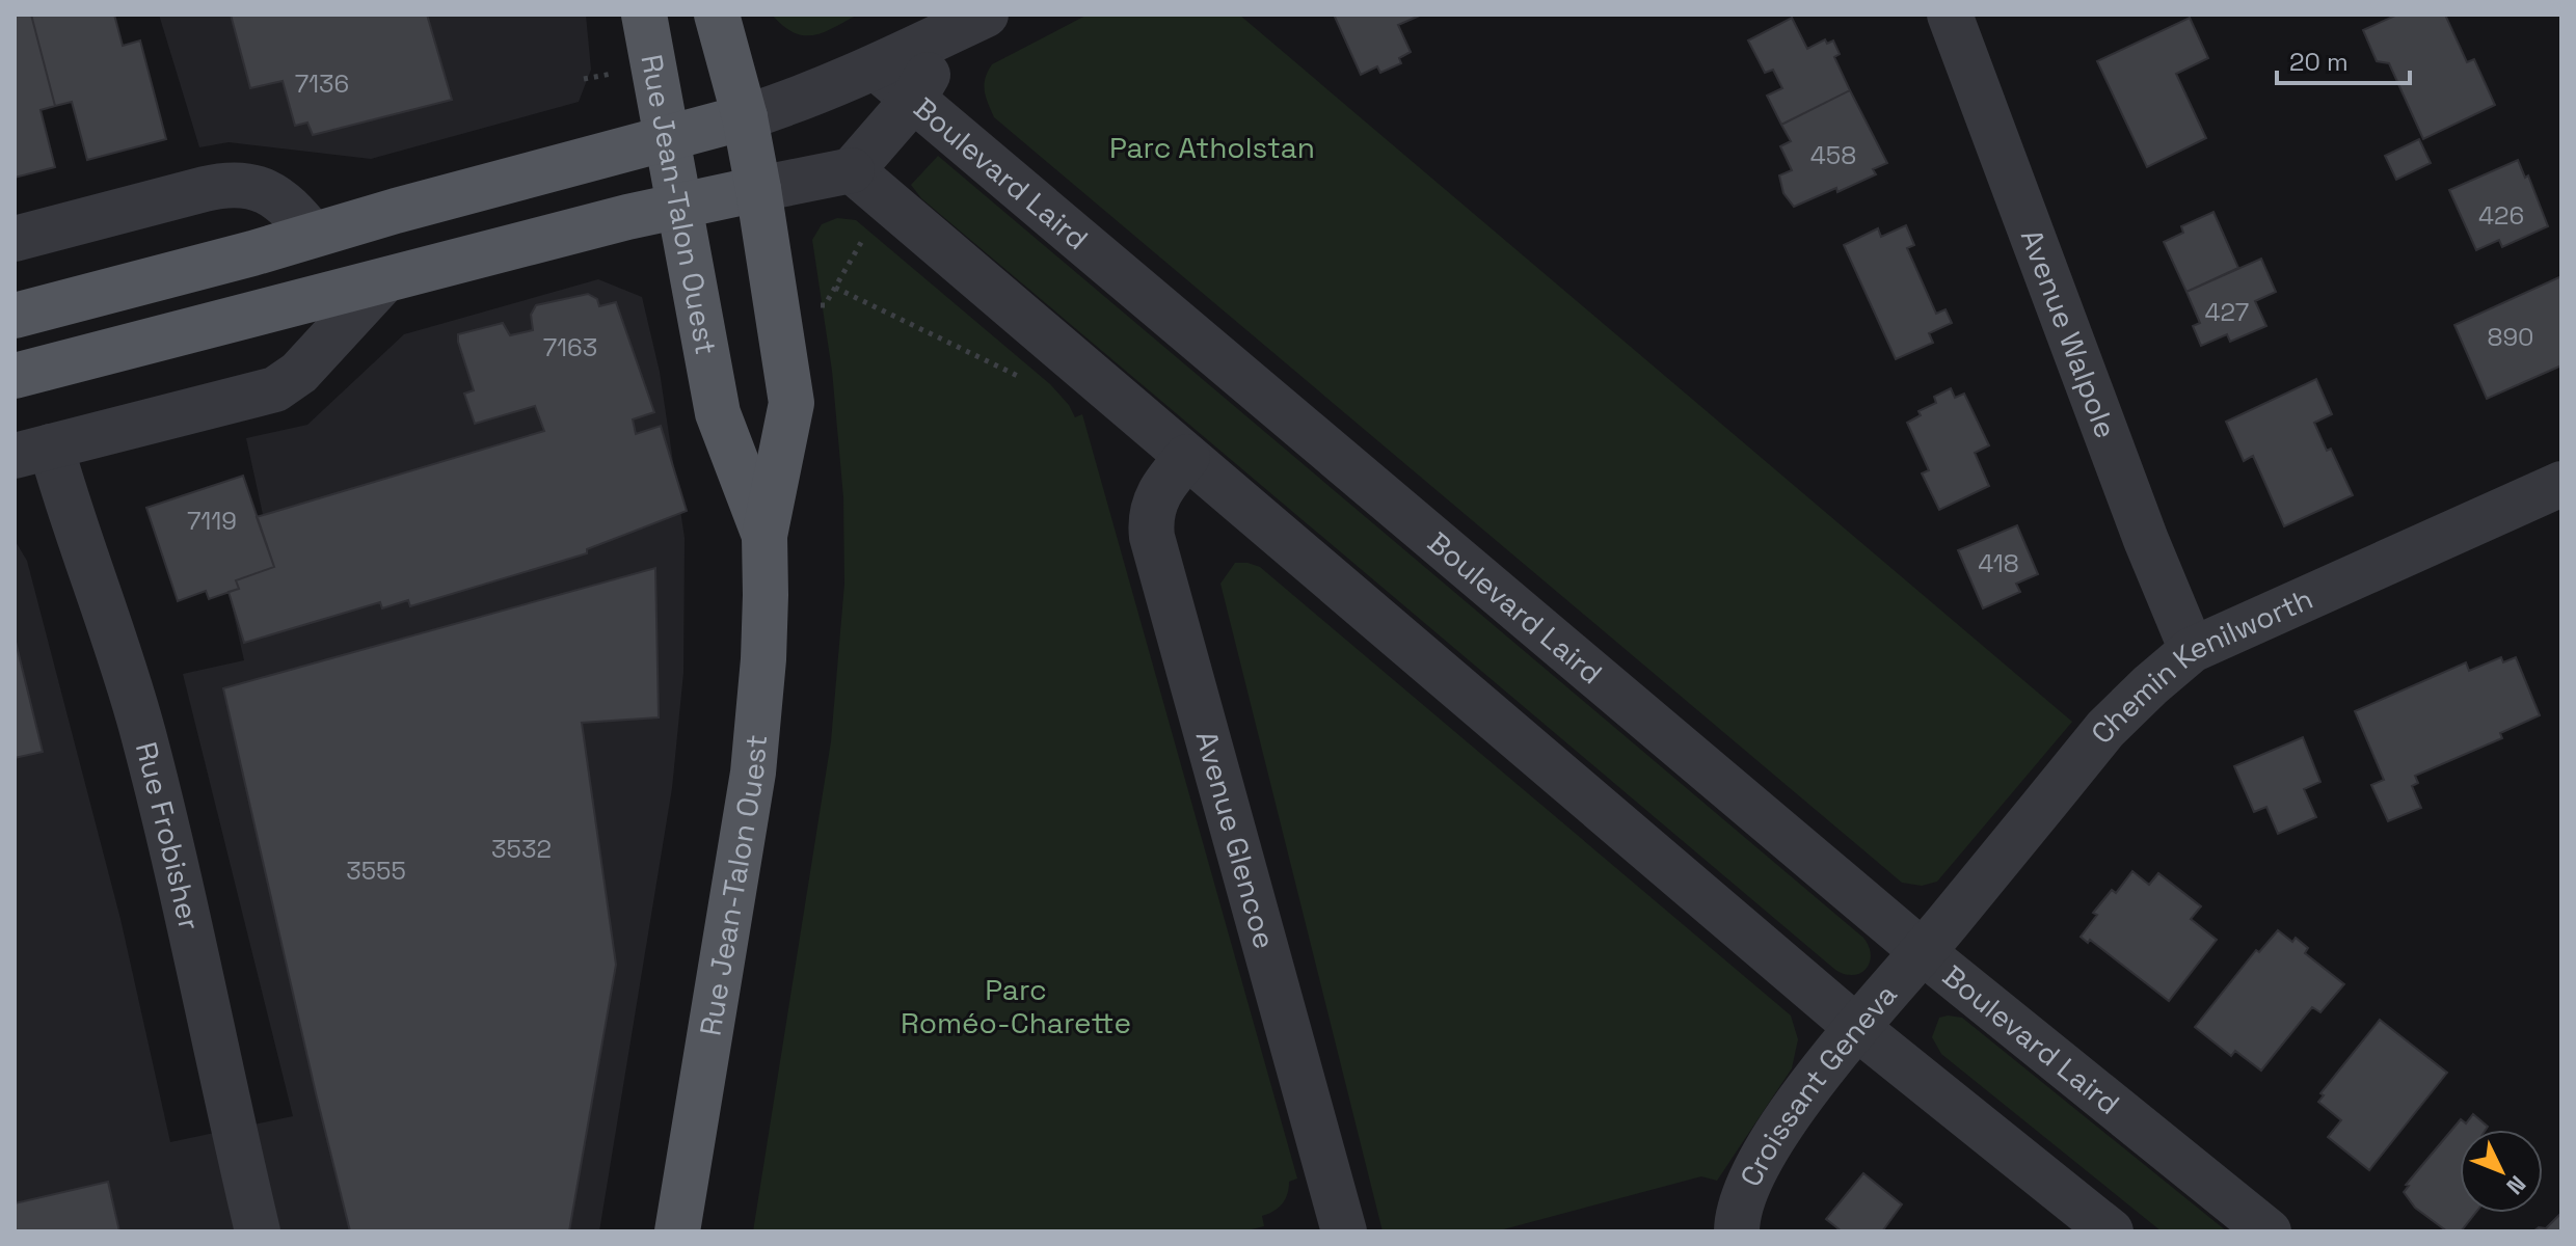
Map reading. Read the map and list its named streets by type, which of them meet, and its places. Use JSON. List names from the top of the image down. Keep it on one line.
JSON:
{"streets":{"main road":["Rue Jean-Talon Ouest"],"street":["Boulevard Laird","Avenue Walpole","Chemin Kenilworth","Rue Frobisher","Avenue Glencoe","Croissant Geneva"]},"crossings":[["Boulevard Laird","Chemin Kenilworth"],["Boulevard Laird","Croissant Geneva"],["Avenue Walpole","Chemin Kenilworth"],["Chemin Kenilworth","Croissant Geneva"]],"parks":["Parc Atholstan","Parc Roméo-Charette"],"house_numbers":["7136","458","426","427","890","7163","7119","418","3532","3555"],"scale_bar":"20 m","north":"bottom right"}
